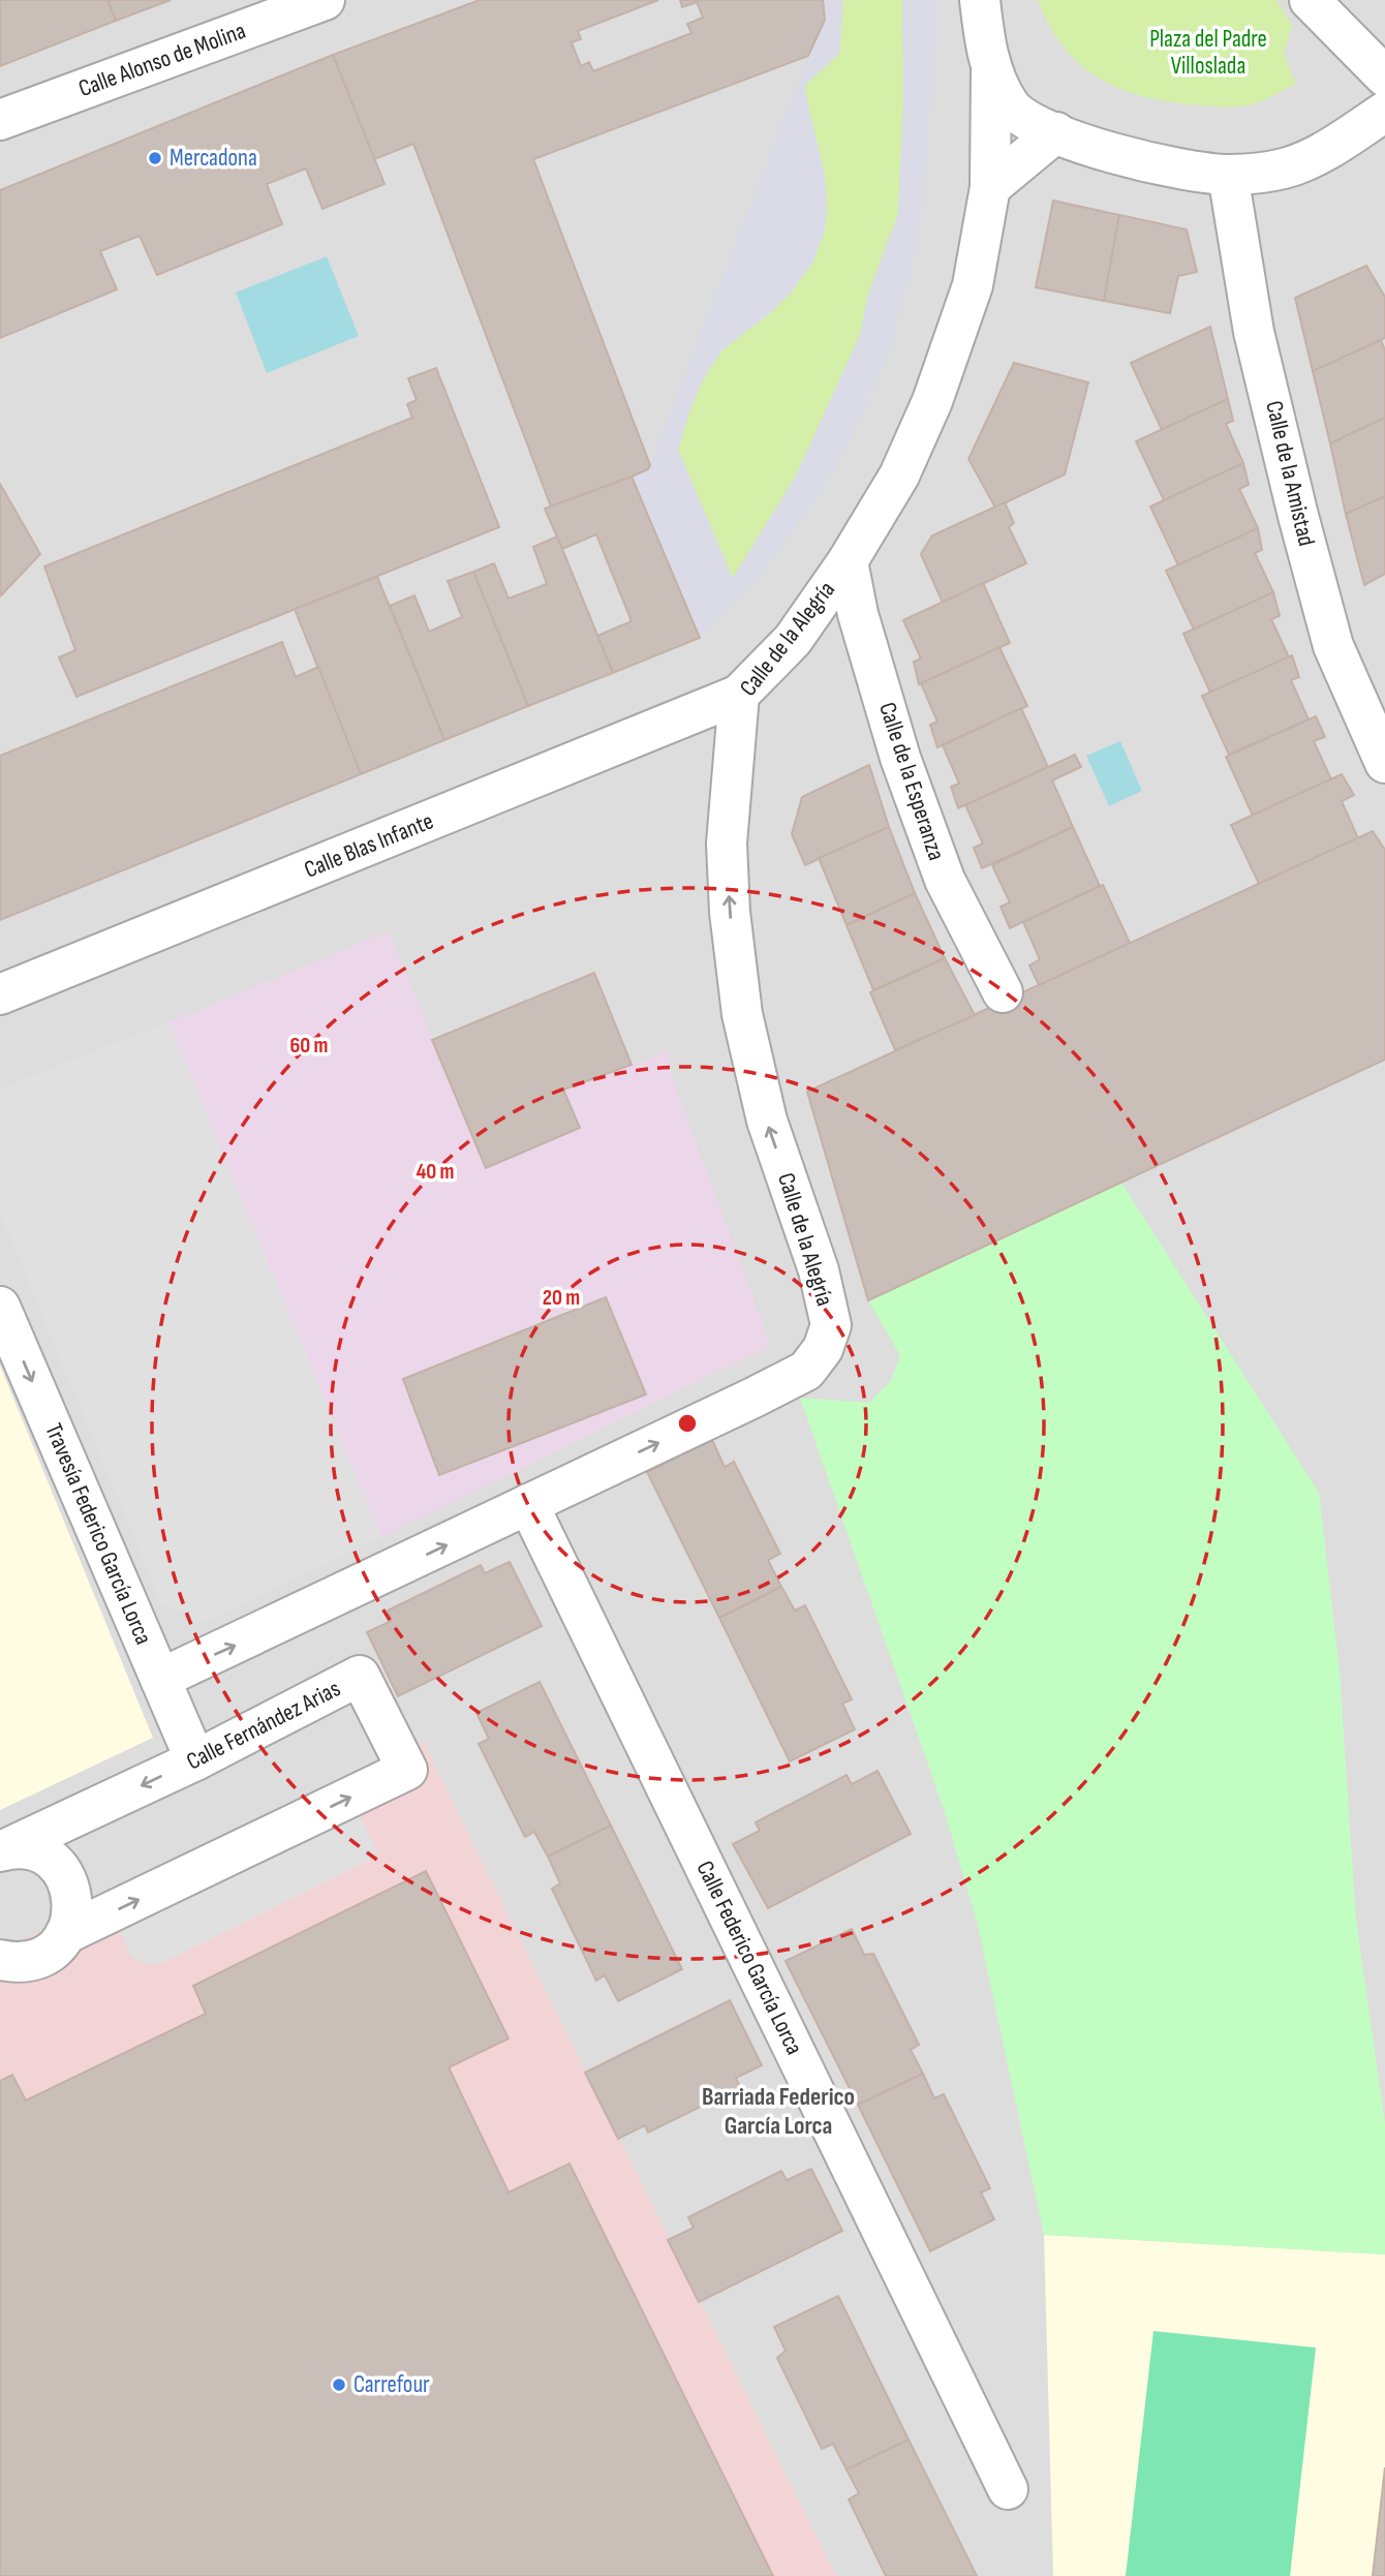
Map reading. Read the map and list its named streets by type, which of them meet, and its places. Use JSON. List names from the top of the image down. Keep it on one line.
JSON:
{"streets":{"street":["Calle Alonso de Molina","Calle de la Amistad","Calle de la Alegría","Calle de la Esperanza","Calle Blas Infante","Travesía Federico García Lorca","Calle Fernández Arias","Calle Federico García Lorca"]},"crossings":[["Calle de la Alegría","Calle de la Esperanza"],["Calle de la Alegría","Calle Blas Infante"],["Calle de la Alegría","Calle Federico García Lorca"],["Travesía Federico García Lorca","Calle Fernández Arias"]],"one_way":["Calle de la Alegría","Travesía Federico García Lorca"],"districts":["Barriada Federico García Lorca"],"parks":["Plaza del Padre Villoslada"],"places":["Mercadona","Carrefour"],"rings":["60 m","40 m","20 m"]}
